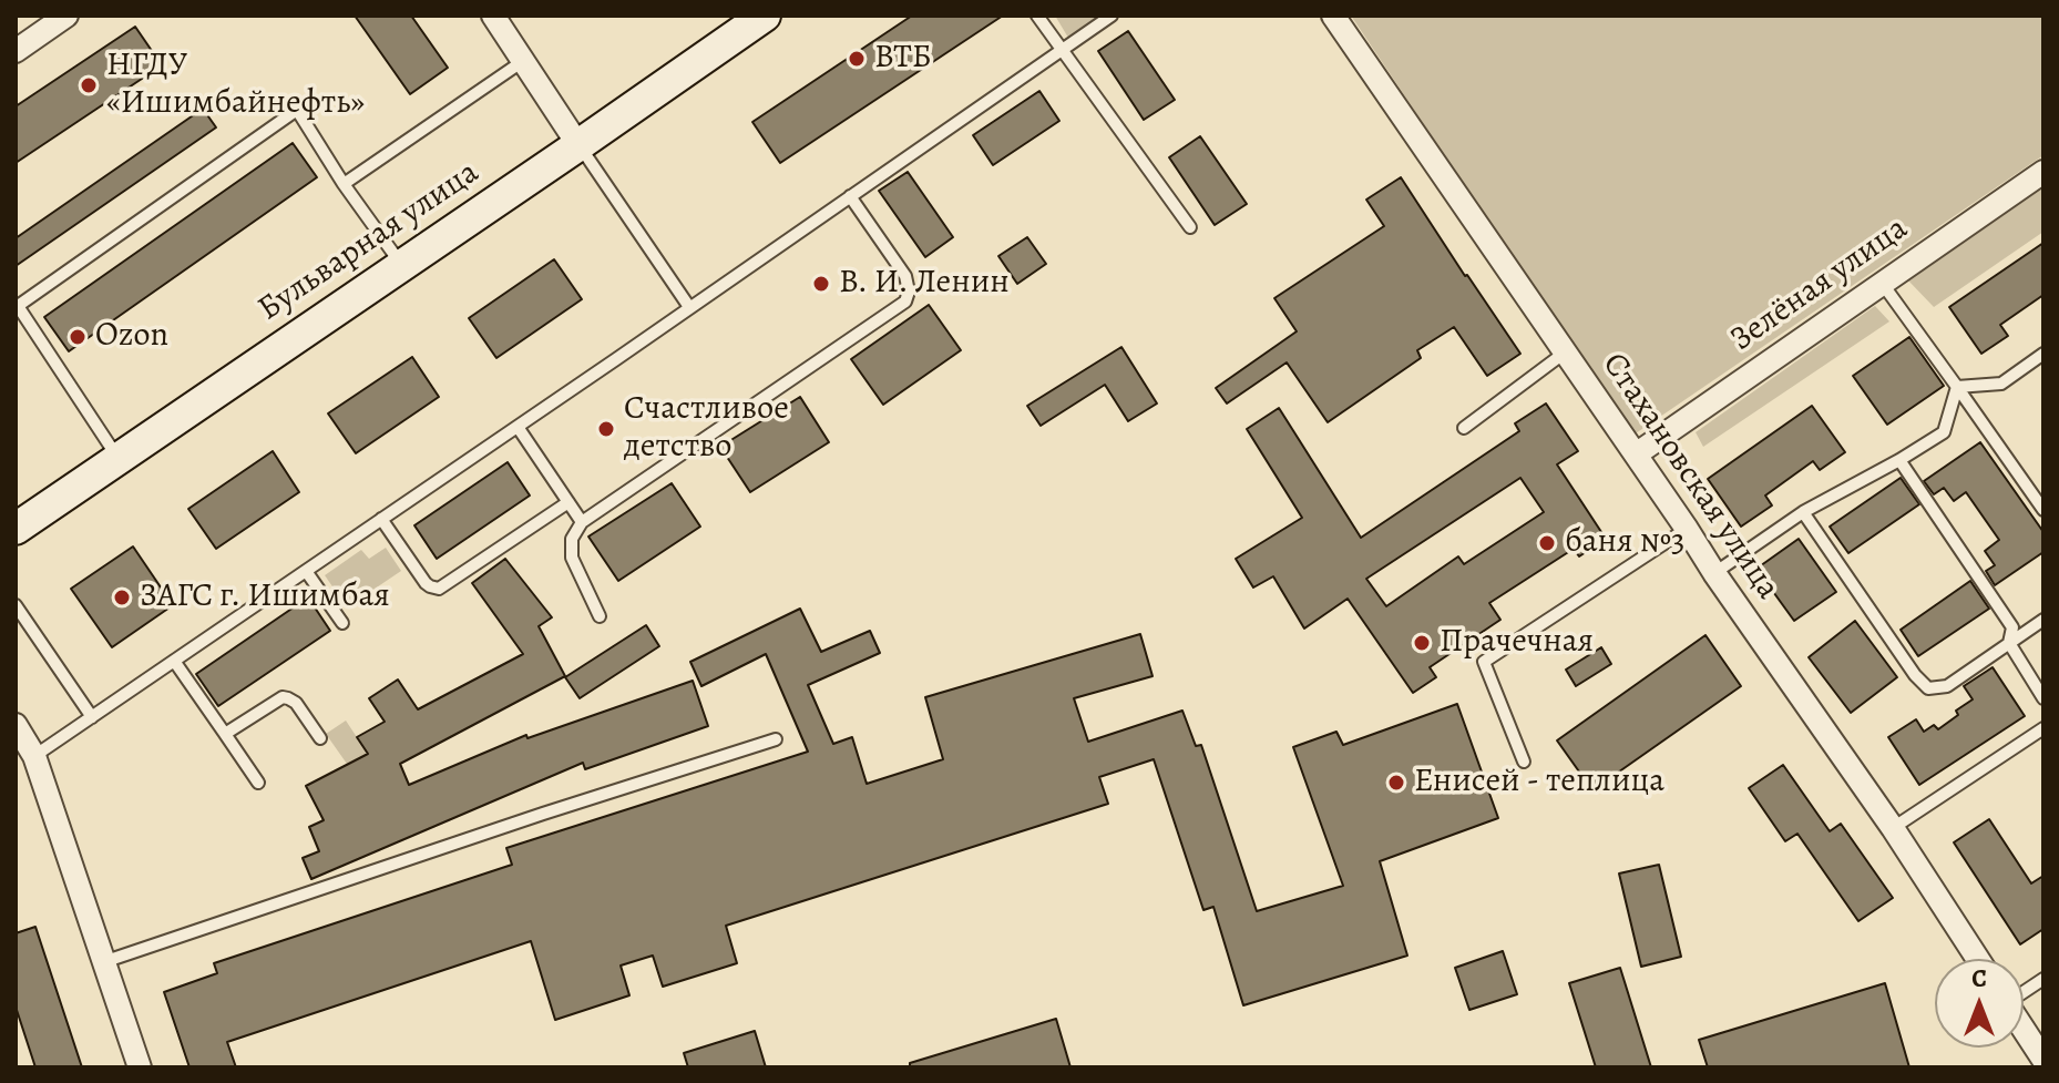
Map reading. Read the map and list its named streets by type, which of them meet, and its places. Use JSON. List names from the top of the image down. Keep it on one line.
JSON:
{"streets":{"main road":["Бульварная улица"],"street":["Зелёная улица","Стахановская улица"]},"crossings":[["Зелёная улица","Стахановская улица"]],"places":["ВТБ","НГДУ «Ишимбайнефть»","В. И. Ленин","Ozon","Счастливое детство","баня №3","ЗАГС г. Ишимбая","Прачечная","Енисей - теплица"],"north":"top"}
